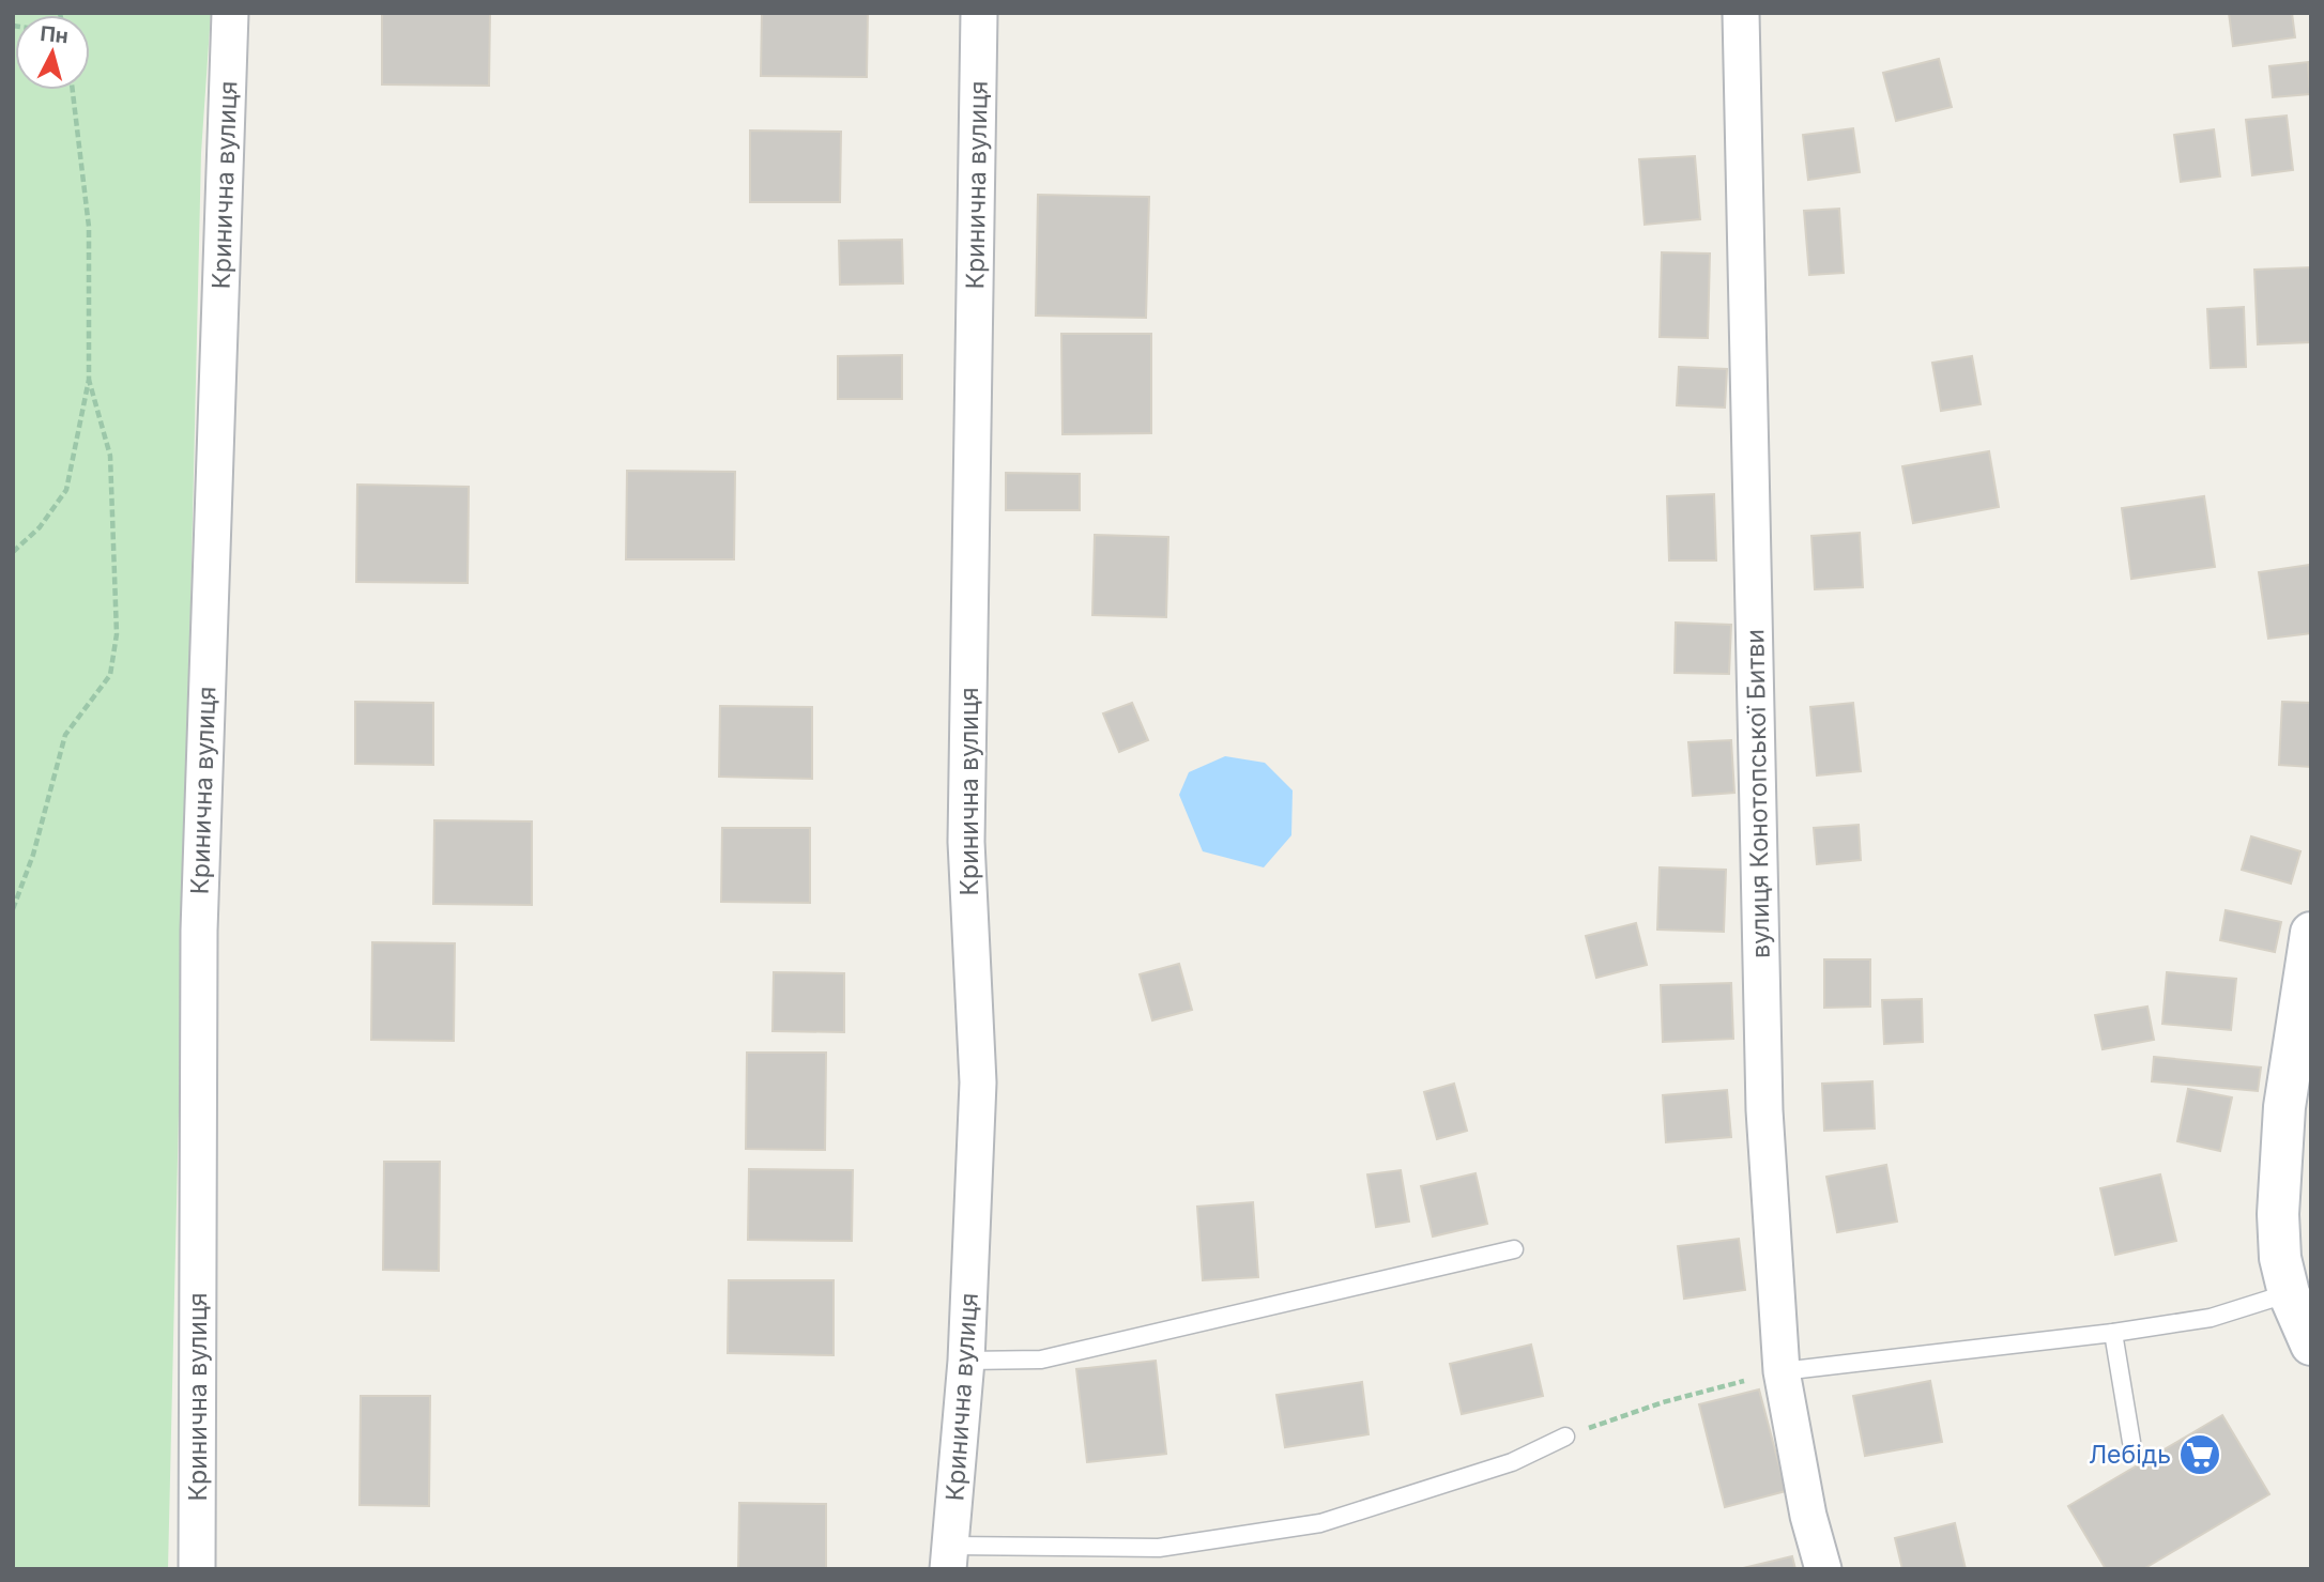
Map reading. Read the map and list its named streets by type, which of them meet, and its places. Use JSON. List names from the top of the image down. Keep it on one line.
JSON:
{"streets":{"street":["Кринична вулиця","вулиця Конотопської Битви"]},"places":{"supermarket":["Лебідь"]},"north":"top"}
